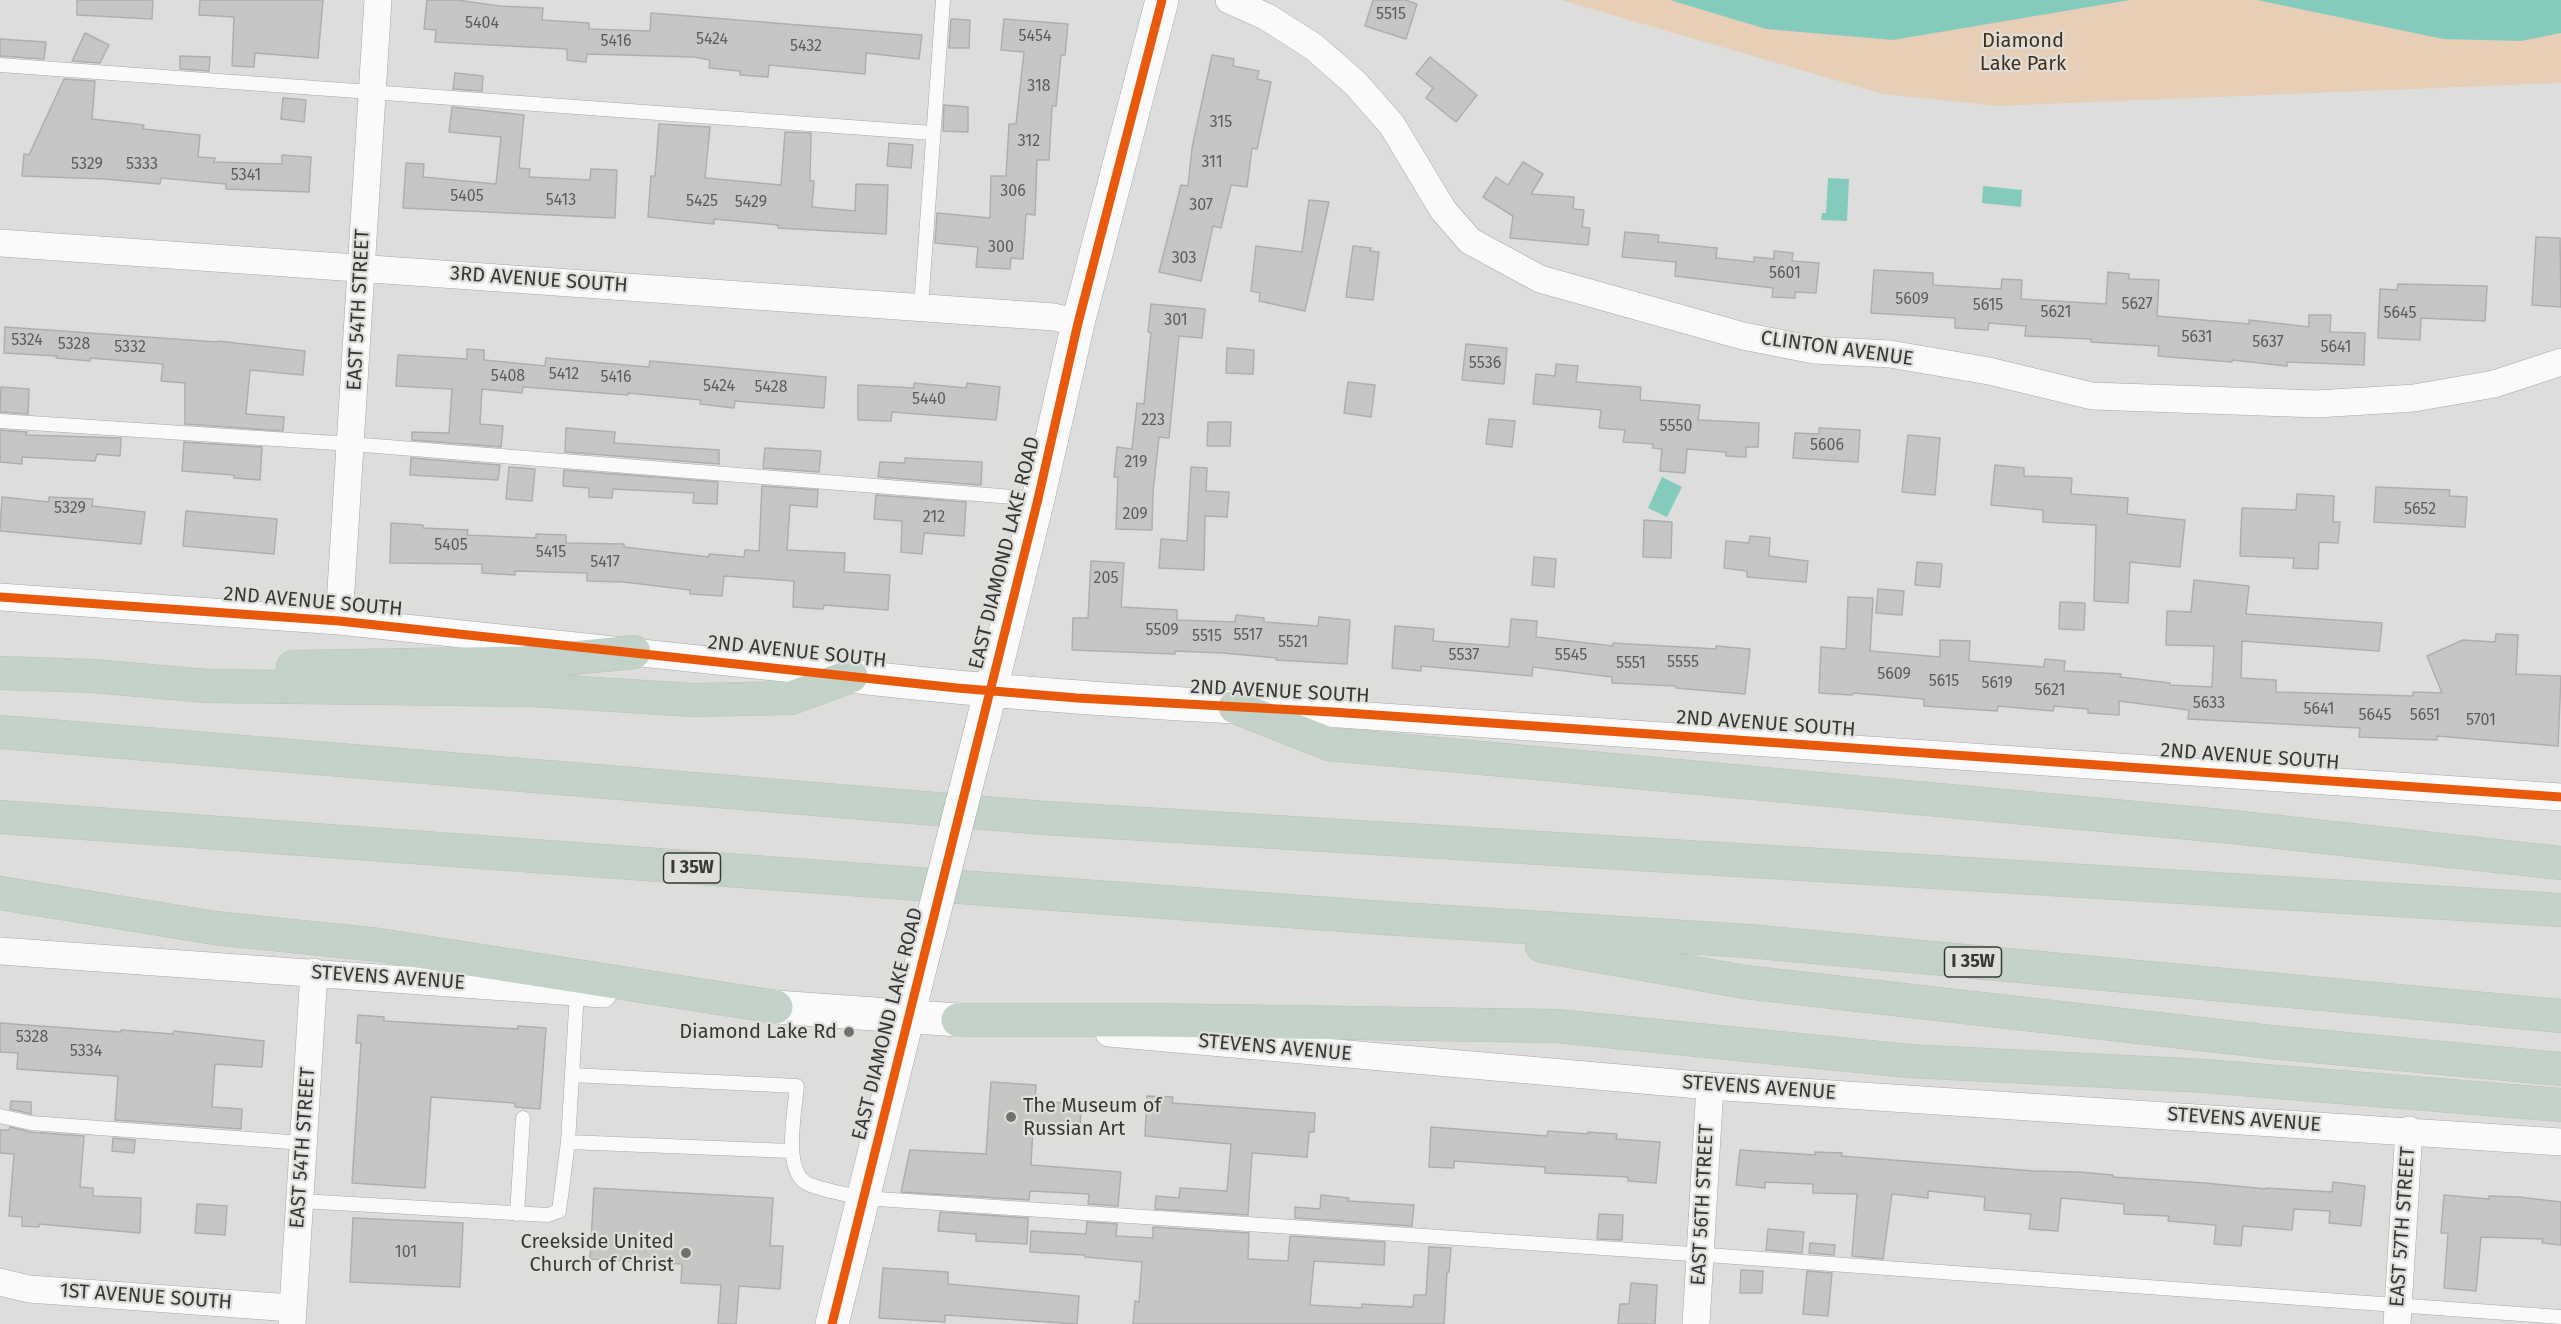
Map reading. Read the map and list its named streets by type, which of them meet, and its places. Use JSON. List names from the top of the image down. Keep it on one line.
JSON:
{"streets":{"highway":["I 35W"],"street":["3RD AVENUE SOUTH","EAST 54TH STREET","CLINTON AVENUE","EAST DIAMOND LAKE ROAD","2ND AVENUE SOUTH","STEVENS AVENUE","EAST 56TH STREET","EAST 57TH STREET","1ST AVENUE SOUTH"]},"crossings":[["3RD AVENUE SOUTH","EAST 54TH STREET"],["3RD AVENUE SOUTH","EAST DIAMOND LAKE ROAD"],["EAST 54TH STREET","2ND AVENUE SOUTH"],["EAST 54TH STREET","STEVENS AVENUE"],["EAST 54TH STREET","1ST AVENUE SOUTH"],["EAST DIAMOND LAKE ROAD","2ND AVENUE SOUTH"],["STEVENS AVENUE","EAST 56TH STREET"],["STEVENS AVENUE","EAST 57TH STREET"]],"parks":["Diamond Lake Park"],"places":["Diamond Lake Rd","The Museum of Russian Art","Creekside United Church of Christ"],"house_numbers":["5515","5404","5454","5424","5416","5432","318","315","312","311","5329","5333","5341","306","5405","5413","5425","5429","307","300","303","5601","5609","5627","5615","5621","5645","301","5631","5324","5637","5328","5332","5641","5536","5412","5408","5416","5424","5428","5440","223","5550","5606","219","5329","5652","209","212","5405","5415","5417","205","5509","5517","5515","5521","5537","5545","5555","5551","5609","5615","5619","5621","5633","5641","5645","5651","5701","5328","5334","101"]}
